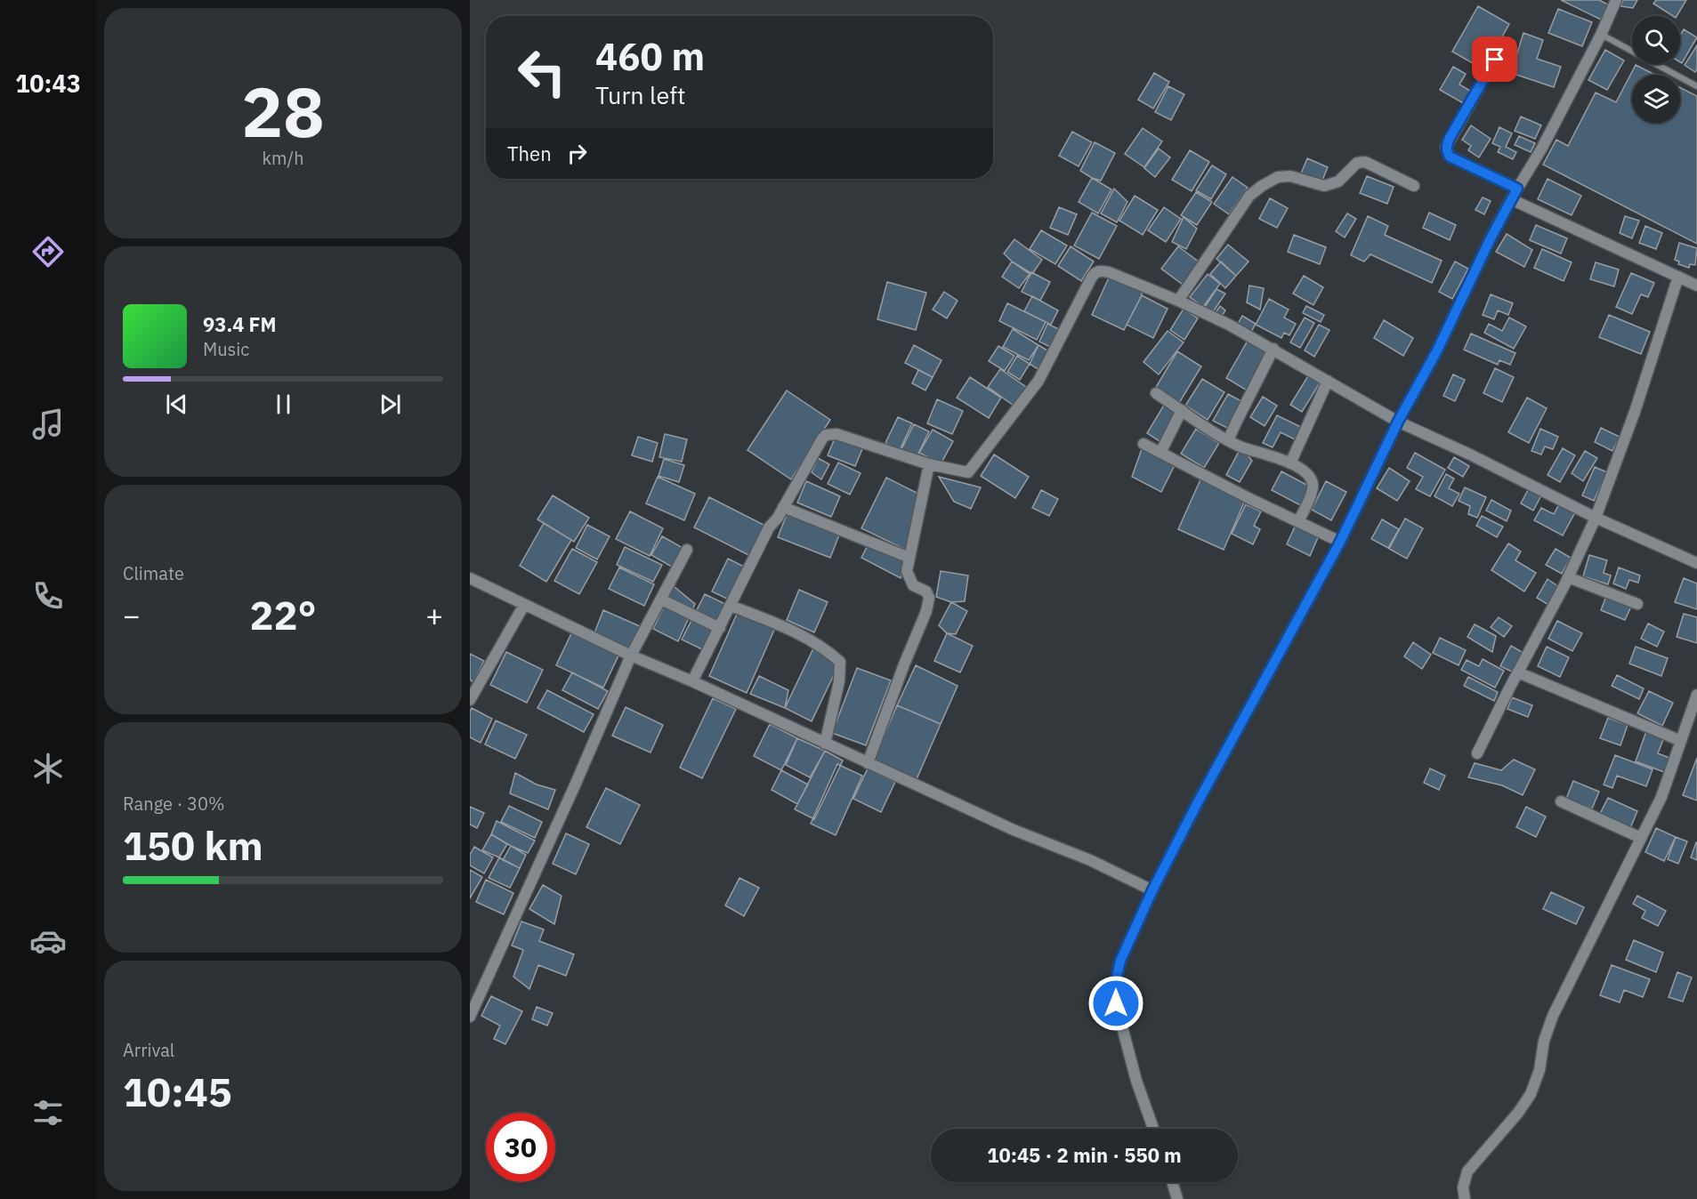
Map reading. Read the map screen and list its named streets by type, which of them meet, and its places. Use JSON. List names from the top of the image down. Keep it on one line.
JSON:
{"page":{"tabs":"10:43","tile":[["28","km/h"],"Climate",["Range · 30%","150 km"],["Arrival","10:45"]],"turn":["460 m","Turn left"],"then":"Then","song":["93.4 FM","Music"],"heat":["−","22°","+"],"limit":"30","trip":"10:45 · 2 min · 550 m"}}
